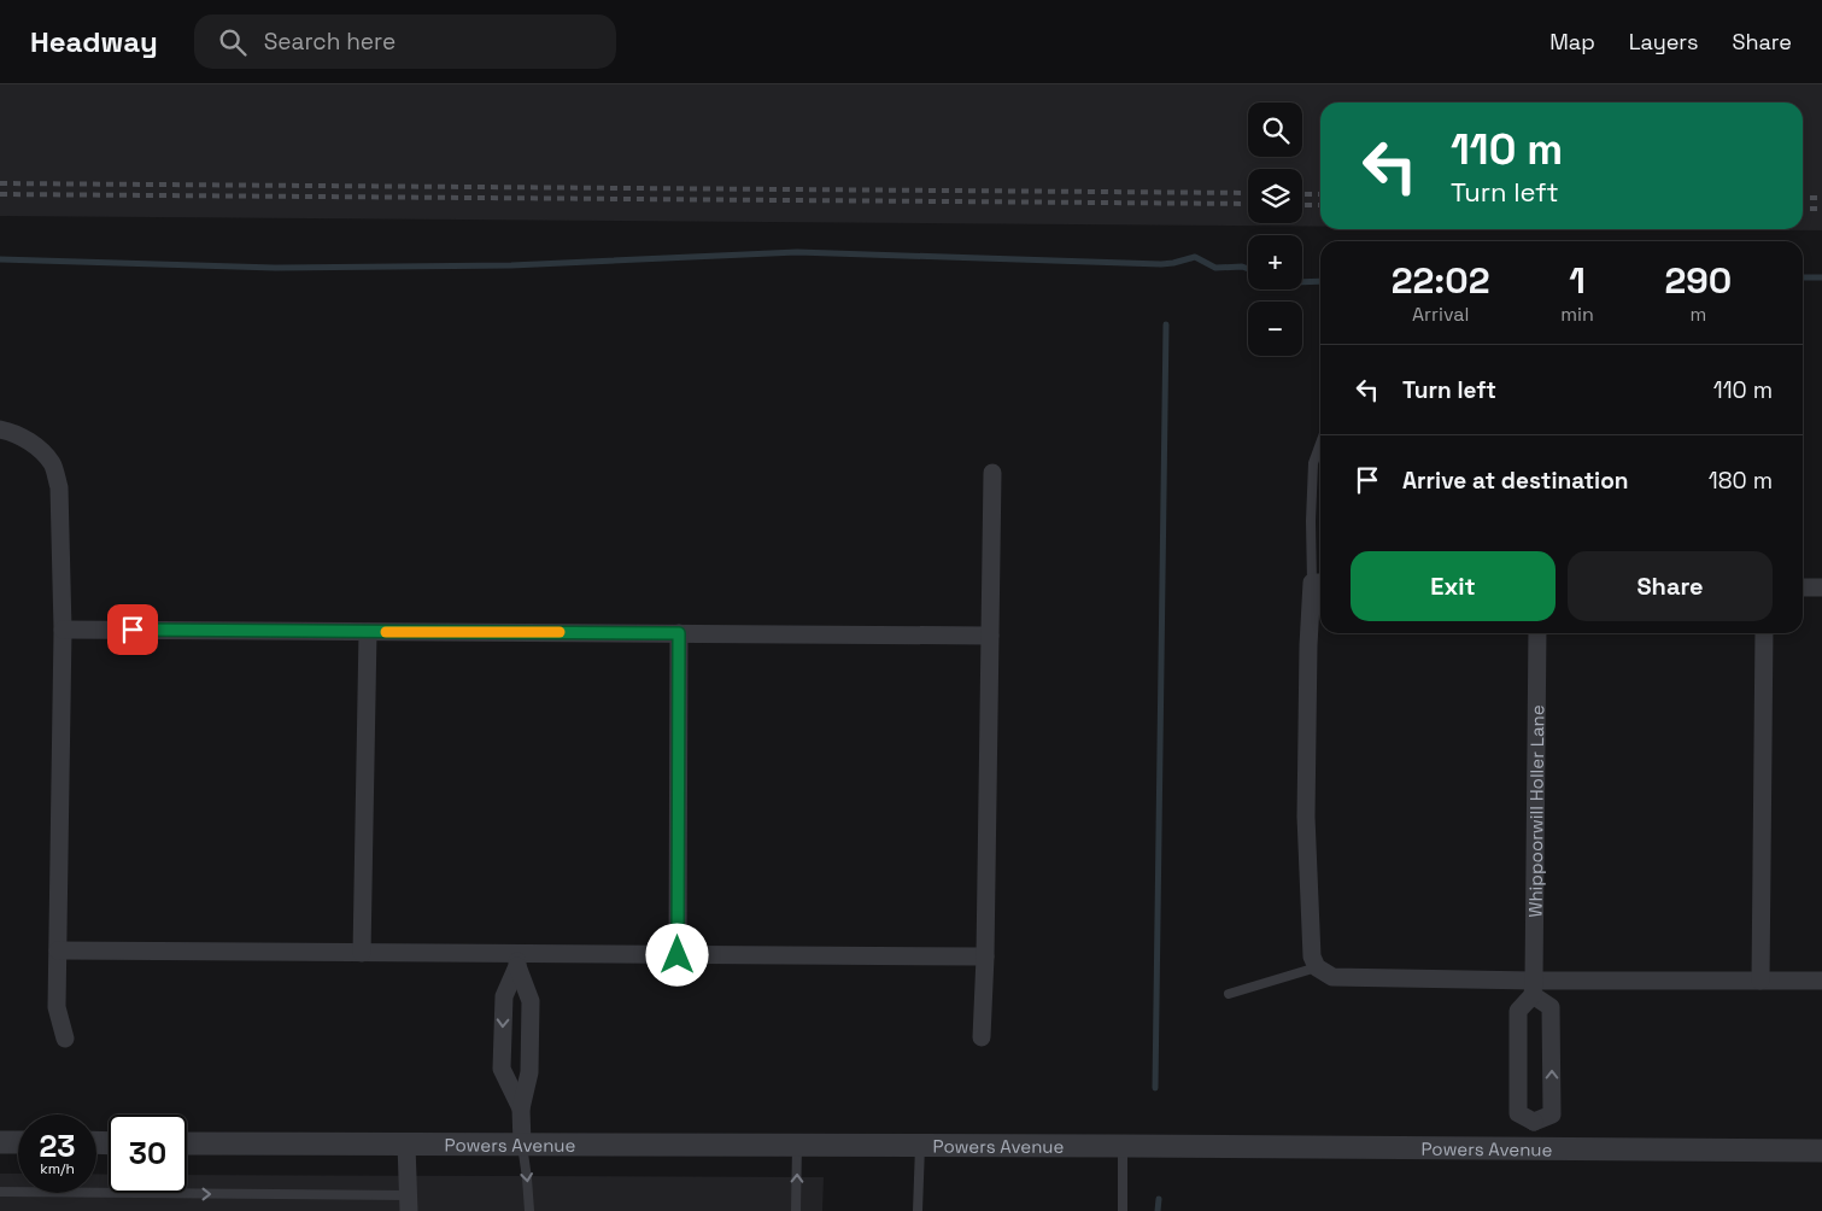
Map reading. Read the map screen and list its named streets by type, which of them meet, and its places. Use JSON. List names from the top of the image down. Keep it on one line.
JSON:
{"streets":{"street":["Whippoorwill Holler Lane","Powers Avenue"]},"page":{"header":"Headway","search":"Search here","nav":["Map","Layers","Share"],"map_buttons":["+","−"],"turn":["110 m","Turn left"],"eta":["22:02","Arrival","1","min","290","m"],"list":[{"name":"Turn left","value":"110 m"},{"name":"Arrive at destination","value":"180 m"}],"buttons":["Exit","Share"],"speed":"23 km/h","limit":"30"}}
